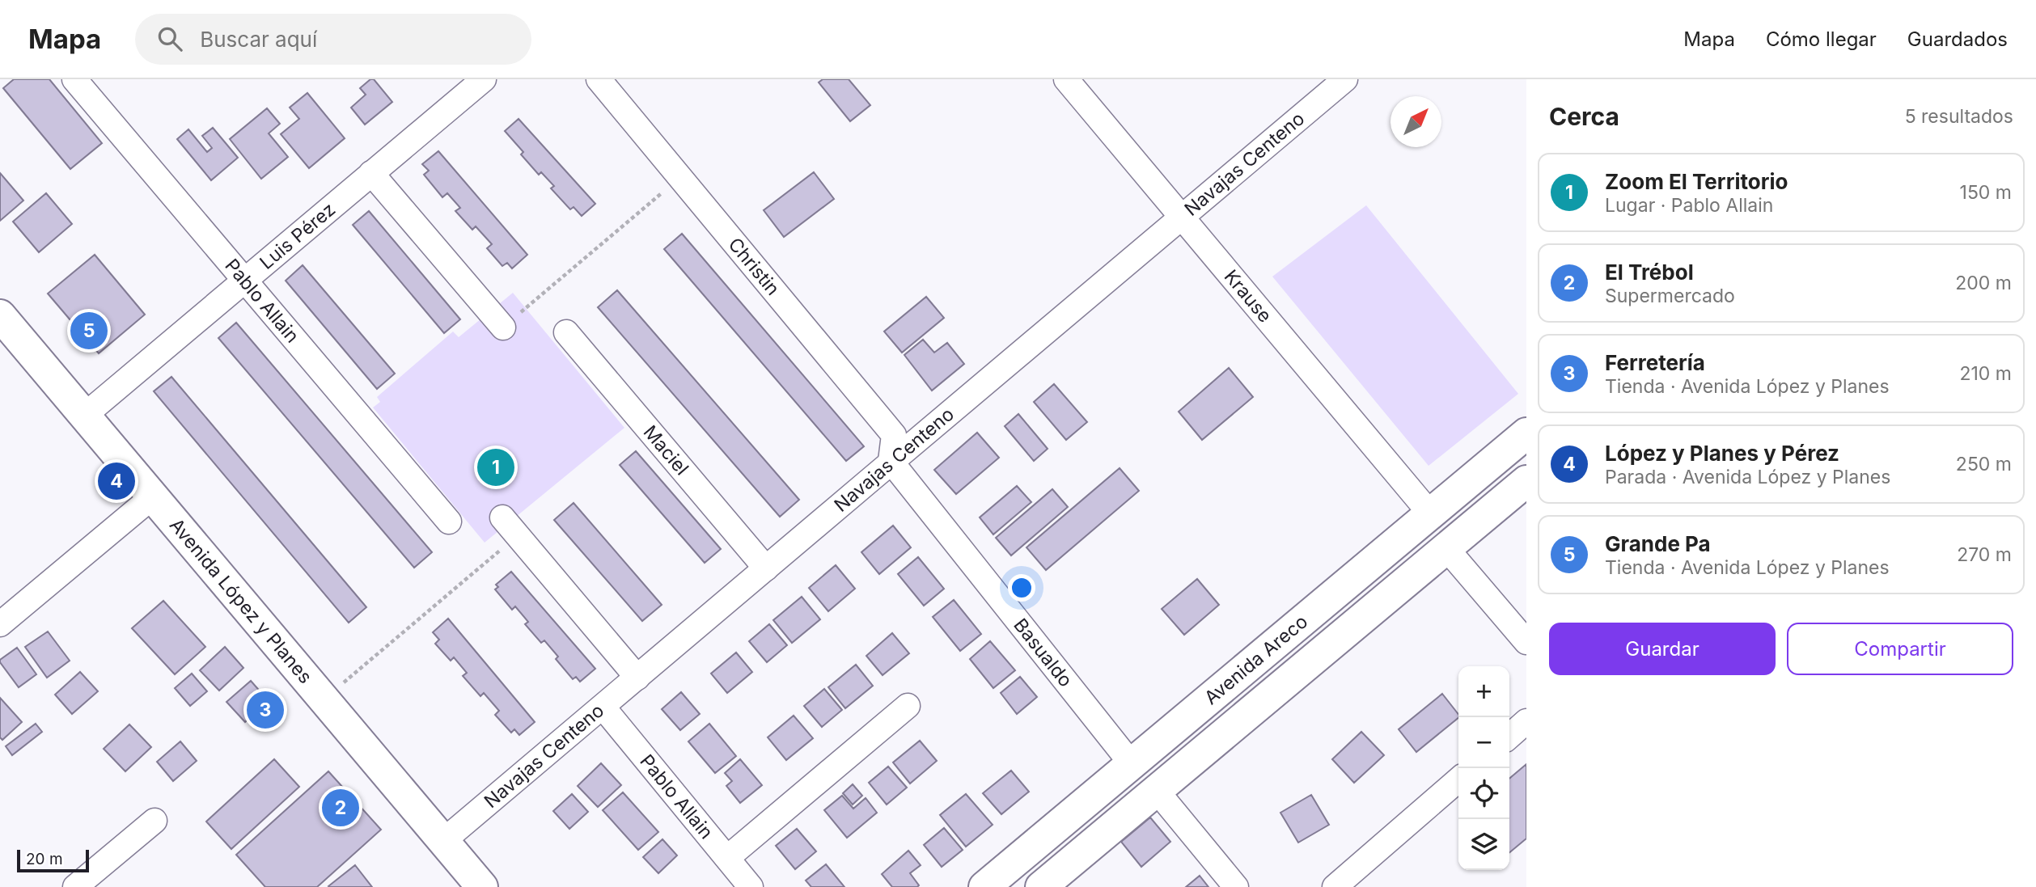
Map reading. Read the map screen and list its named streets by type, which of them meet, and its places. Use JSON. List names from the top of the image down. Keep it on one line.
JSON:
{"streets":{"main road":["Avenida López y Planes","Avenida Areco"],"street":["Navajas Centeno","Luis Pérez","Christin","Krause","Pablo Allain","Maciel","Basualdo"]},"crossings":[["Navajas Centeno","Christin"],["Navajas Centeno","Krause"],["Navajas Centeno","Pablo Allain"],["Navajas Centeno","Maciel"],["Navajas Centeno","Avenida López y Planes"],["Navajas Centeno","Basualdo"],["Luis Pérez","Pablo Allain"],["Luis Pérez","Avenida López y Planes"],["Christin","Basualdo"],["Krause","Avenida Areco"],["Basualdo","Avenida Areco"]],"scale_bar":"20 m","north":"top right","page":{"header":"Mapa","search":"Buscar aquí","nav":["Mapa","Cómo llegar","Guardados"],"heading":["Cerca","5 resultados"],"list":[{"mark":"1","name":"Zoom El Territorio","note":"Lugar · Pablo Allain","value":"150 m"},{"mark":"2","name":"El Trébol","note":"Supermercado","value":"200 m"},{"mark":"3","name":"Ferretería","note":"Tienda · Avenida López y Planes","value":"210 m"},{"mark":"4","name":"López y Planes y Pérez","note":"Parada · Avenida López y Planes","value":"250 m"},{"mark":"5","name":"Grande Pa","note":"Tienda · Avenida López y Planes","value":"270 m"}],"pins":["5","1","4","3","2"],"buttons":["Guardar","Compartir"],"map_buttons":["+","−"],"scale":"20 m"}}
